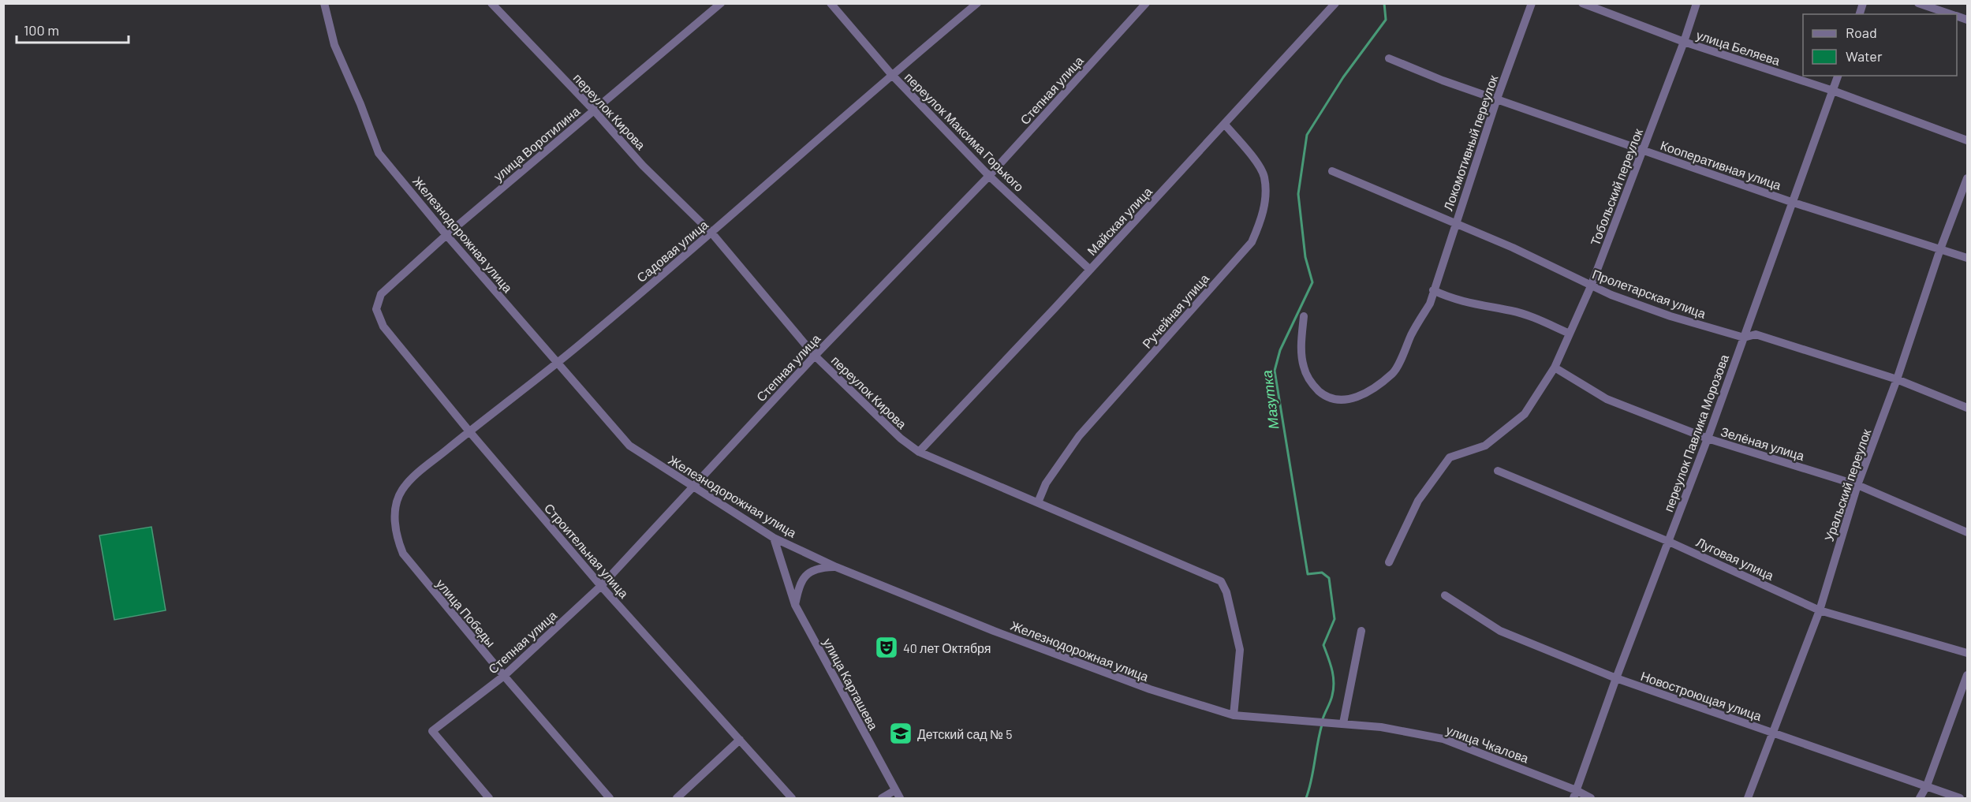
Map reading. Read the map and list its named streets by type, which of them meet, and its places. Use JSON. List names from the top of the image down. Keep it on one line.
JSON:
{"streets":{"street":["улица Беляева","Степная улица","переулок Кирова","переулок Максима Горького","Локомотивный переулок","улица Воротилина","Кооперативная улица","Тобольский переулок","Майская улица","Железнодорожная улица","Садовая улица","Пролетарская улица","Ручейная улица","переулок Павлика Морозова","Зелёная улица","Уральский переулок","Строительная улица","Луговая улица","улица Победы","улица Карташева","Новостроющая улица","улица Чкалова"]},"crossings":[["улица Беляева","Тобольский переулок"],["улица Беляева","переулок Павлика Морозова"],["Степная улица","переулок Кирова"],["Степная улица","переулок Максима Горького"],["Степная улица","Железнодорожная улица"],["Степная улица","Строительная улица"],["Степная улица","улица Победы"],["переулок Кирова","улица Воротилина"],["переулок Кирова","Майская улица"],["переулок Кирова","Железнодорожная улица"],["переулок Кирова","Садовая улица"],["переулок Кирова","Ручейная улица"],["переулок Максима Горького","Майская улица"],["переулок Максима Горького","Садовая улица"],["Локомотивный переулок","Кооперативная улица"],["Локомотивный переулок","Пролетарская улица"],["улица Воротилина","Железнодорожная улица"],["улица Воротилина","Строительная улица"],["Кооперативная улица","Тобольский переулок"],["Кооперативная улица","переулок Павлика Морозова"],["Кооперативная улица","Уральский переулок"],["Тобольский переулок","Пролетарская улица"],["Тобольский переулок","Зелёная улица"],["Майская улица","Ручейная улица"],["Железнодорожная улица","Садовая улица"],["Железнодорожная улица","улица Карташева"],["Железнодорожная улица","улица Чкалова"],["Садовая улица","Строительная улица"],["Садовая улица","улица Победы"],["Пролетарская улица","переулок Павлика Морозова"],["Пролетарская улица","Уральский переулок"],["переулок Павлика Морозова","Зелёная улица"],["переулок Павлика Морозова","Луговая улица"],["переулок Павлика Морозова","Новостроющая улица"],["переулок Павлика Морозова","улица Чкалова"],["Зелёная улица","Уральский переулок"],["Уральский переулок","Луговая улица"],["Уральский переулок","Новостроющая улица"]],"water":["Мазутка"],"places":{"theatre":["40 лет Октября"],"school or university":["Детский сад № 5"]},"legend":["Road","Water"],"scale_bar":"100 m"}
